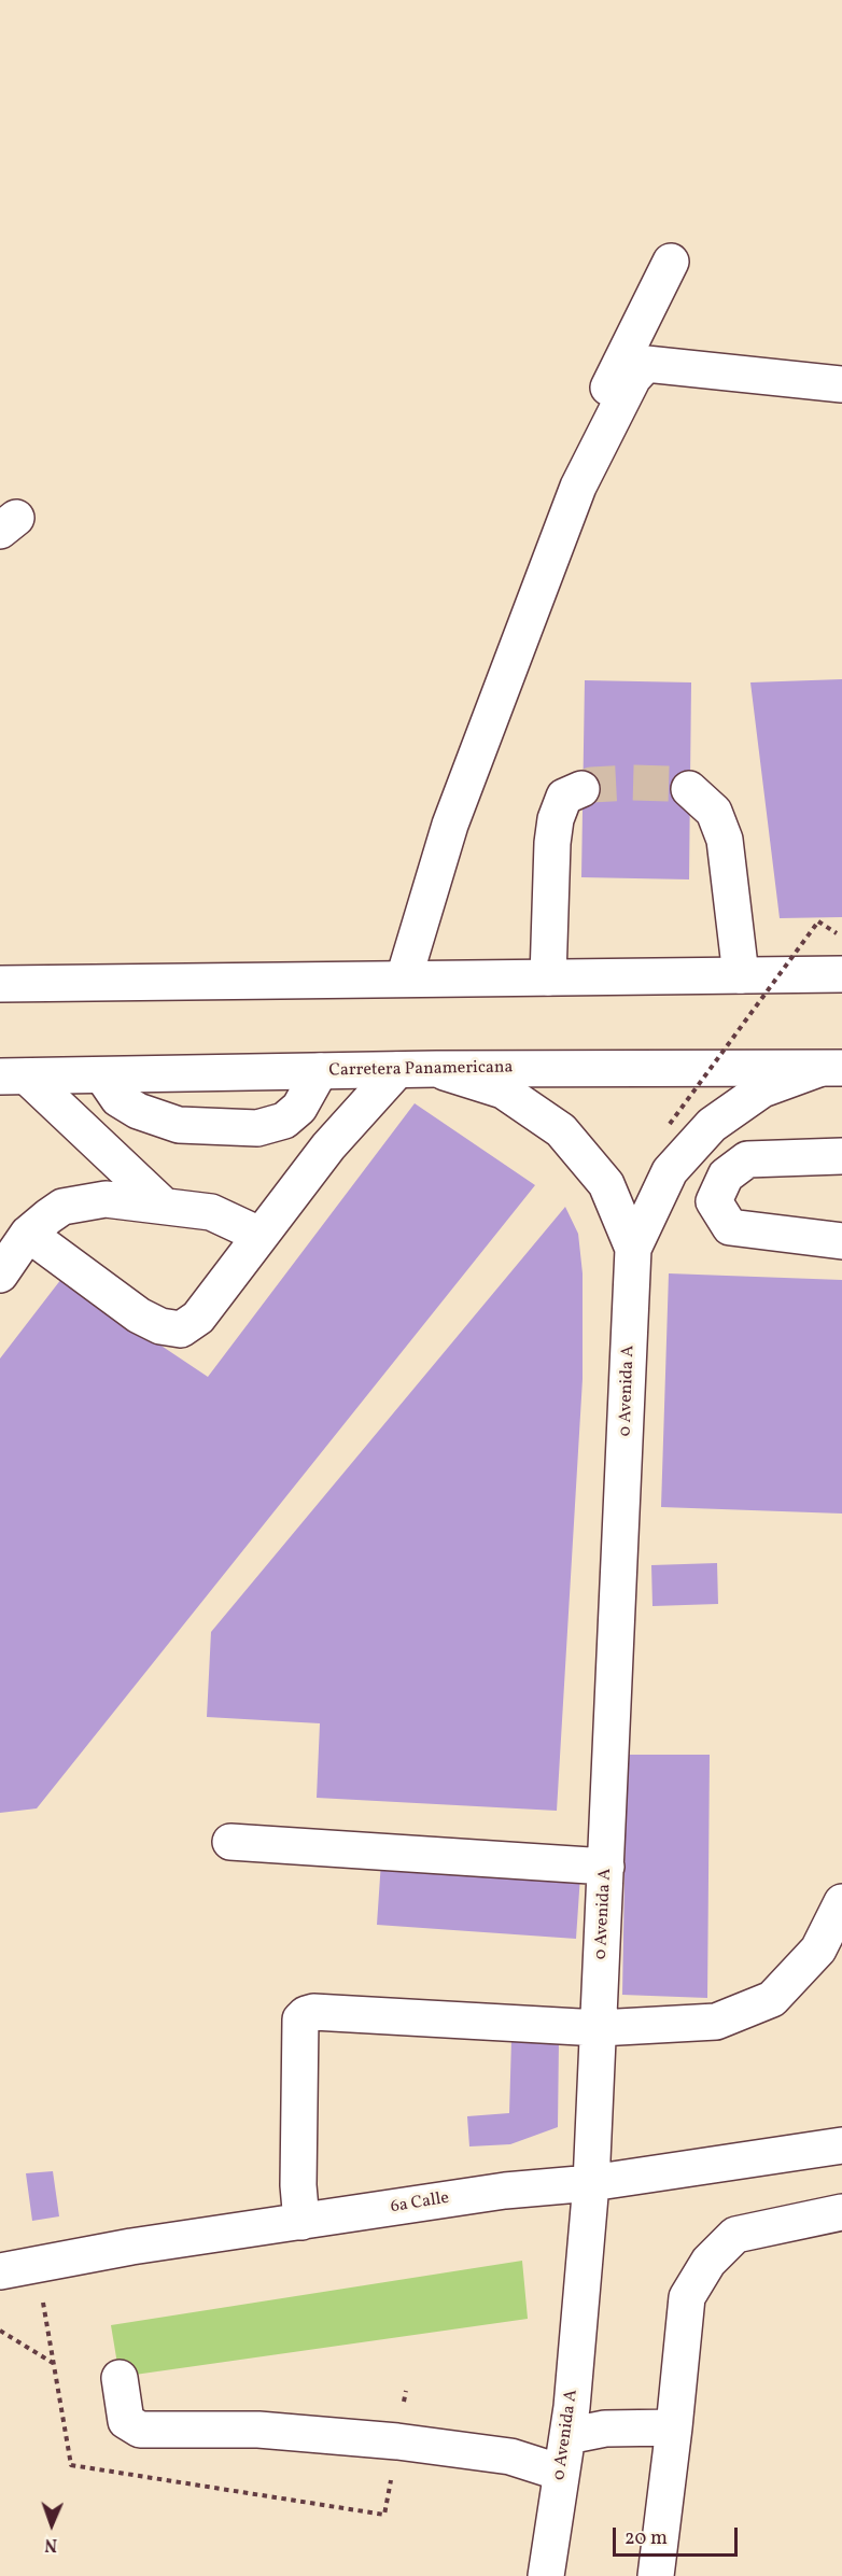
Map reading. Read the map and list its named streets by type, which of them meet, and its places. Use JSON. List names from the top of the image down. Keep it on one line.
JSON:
{"streets":{"main road":["Carretera Panamericana","0 Avenida A","6a Calle"]},"crossings":[["Carretera Panamericana","0 Avenida A"],["0 Avenida A","6a Calle"]],"scale_bar":"20 m","north":"bottom"}
